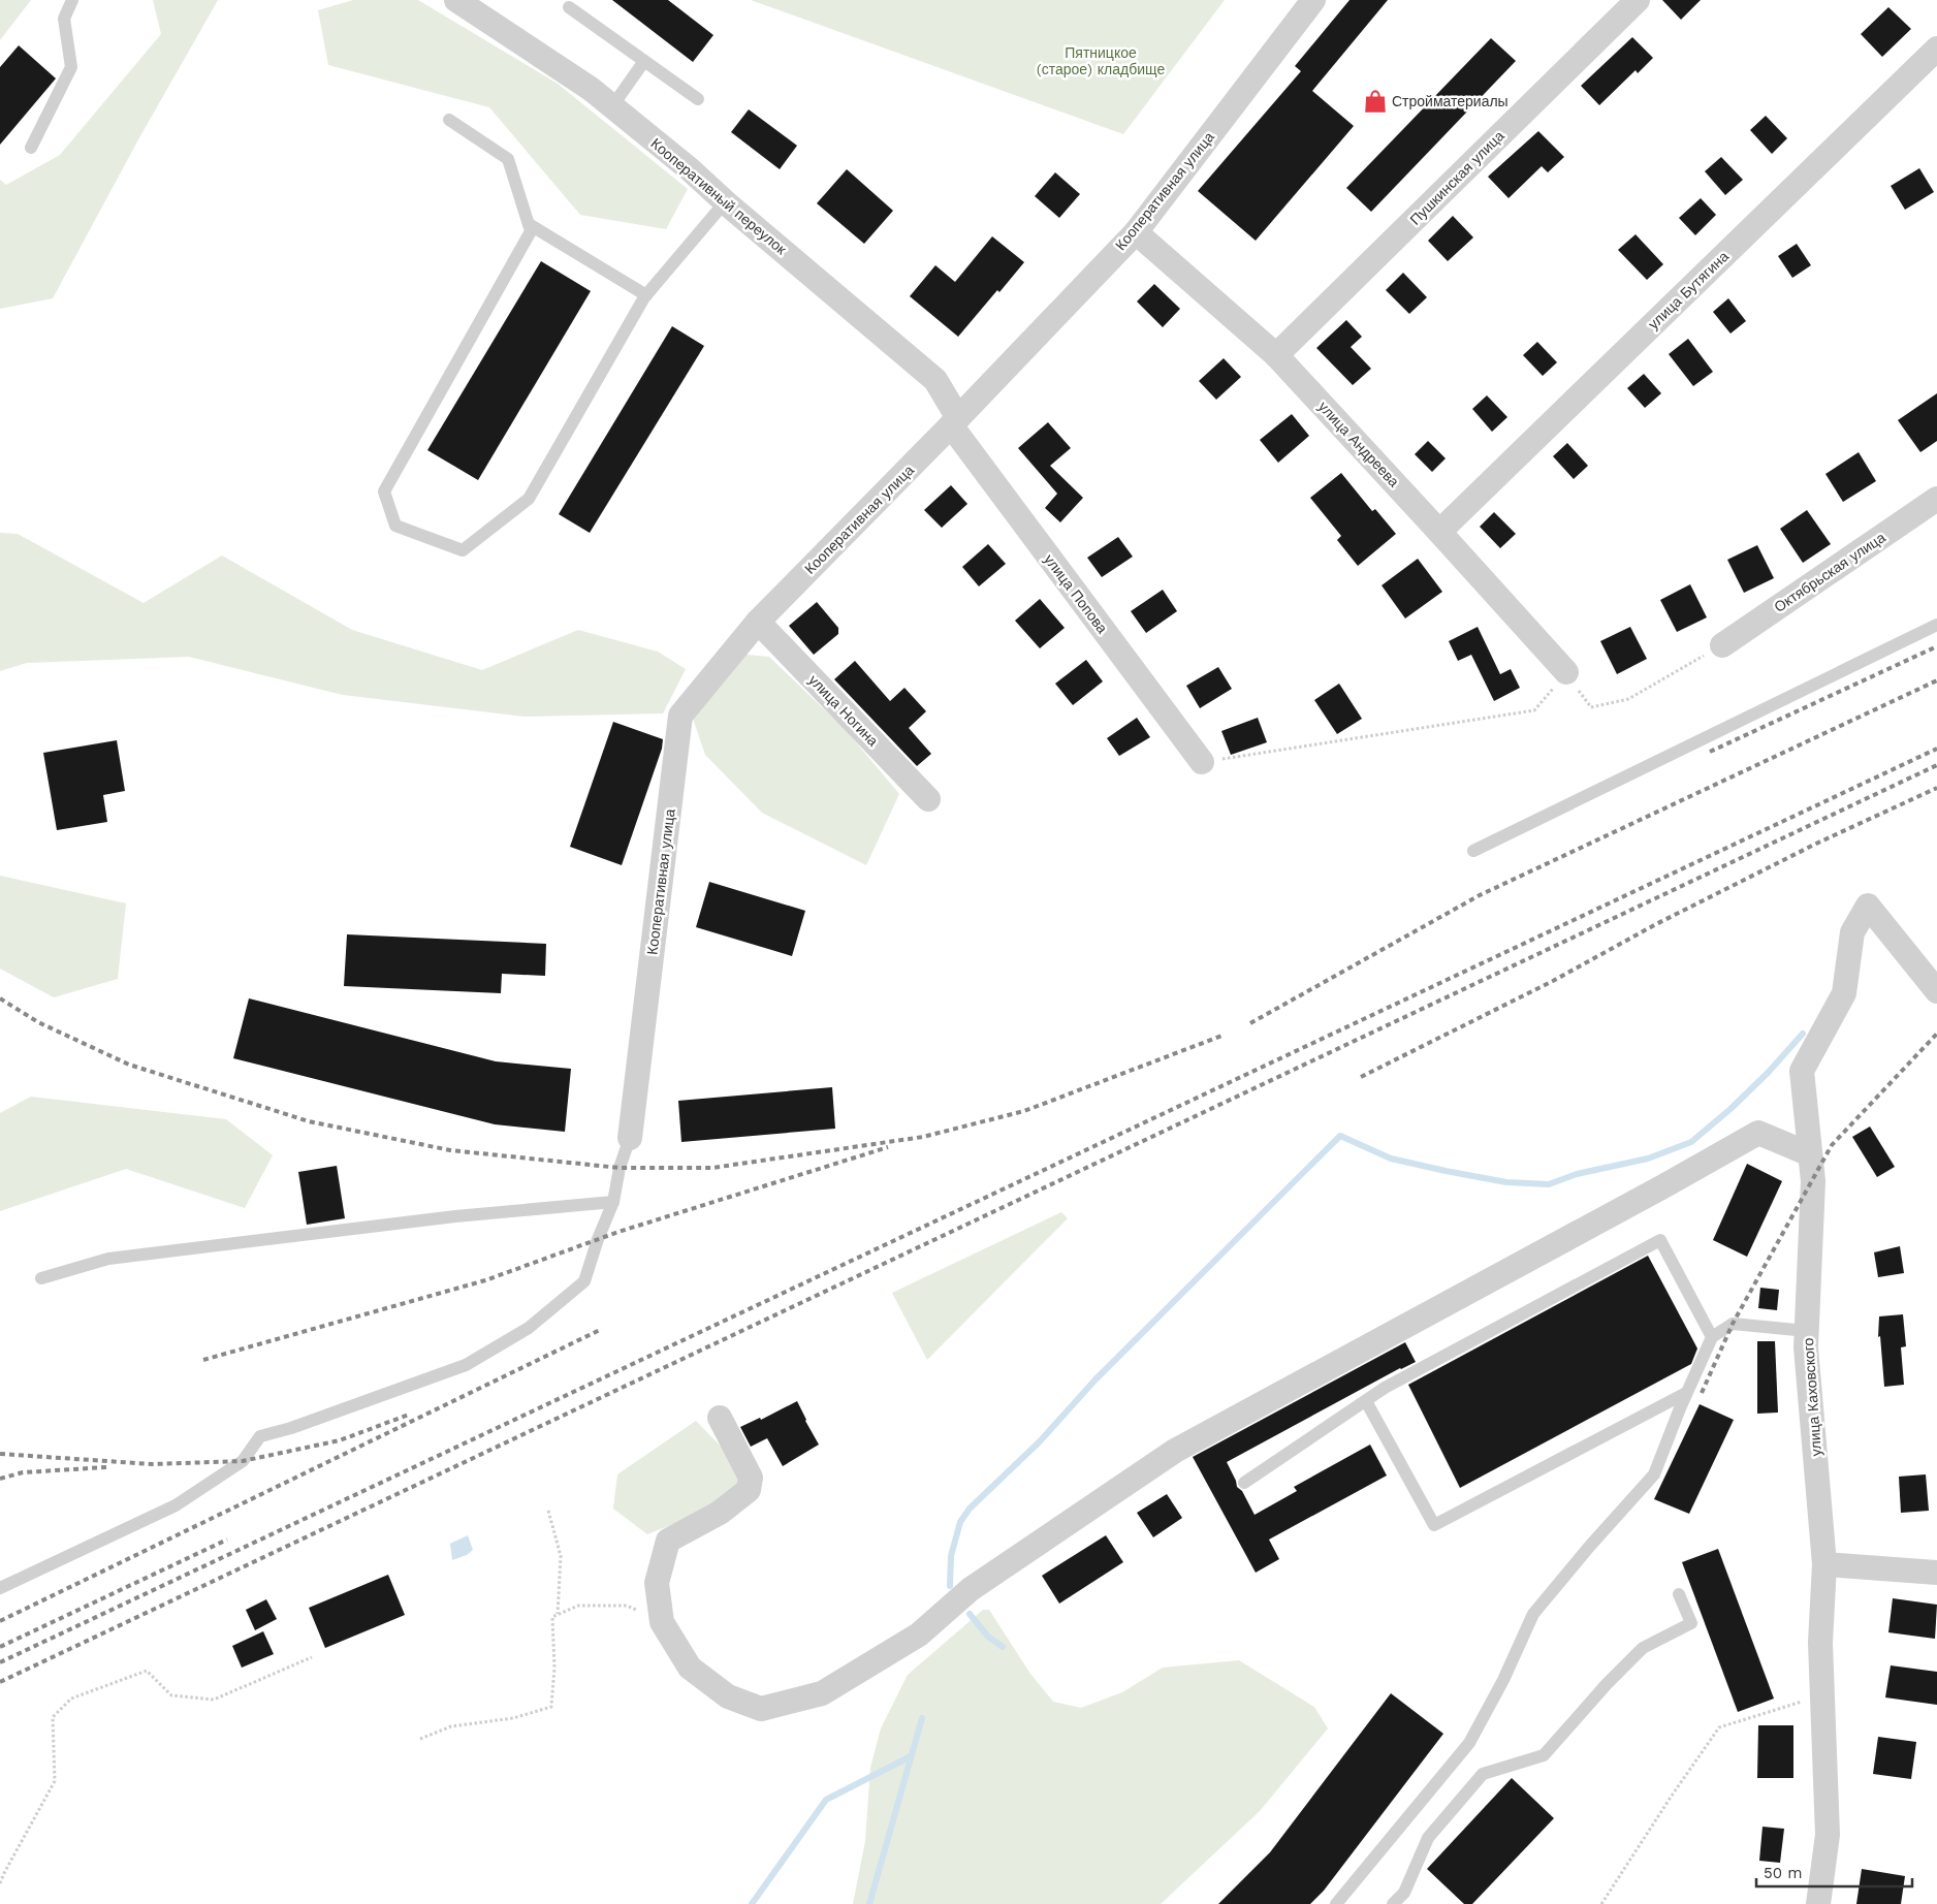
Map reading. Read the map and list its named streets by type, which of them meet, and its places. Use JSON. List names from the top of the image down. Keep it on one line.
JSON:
{"streets":{"street":["Пушкинская улица","Кооперативная улица","Кооперативный переулок","улица Бутягина","улица Андреева","Октябрьская улица","улица Попова","улица Ногина","улица Каховского"]},"crossings":[["Пушкинская улица","улица Андреева"],["Кооперативная улица","Кооперативный переулок"],["Кооперативная улица","улица Андреева"],["Кооперативная улица","улица Попова"],["Кооперативная улица","улица Ногина"],["Кооперативный переулок","улица Попова"],["улица Бутягина","улица Андреева"]],"parks":["Пятницкое (старое) кладбище"],"places":{"shop":["Стройматериалы"]},"scale_bar":"50 m"}
